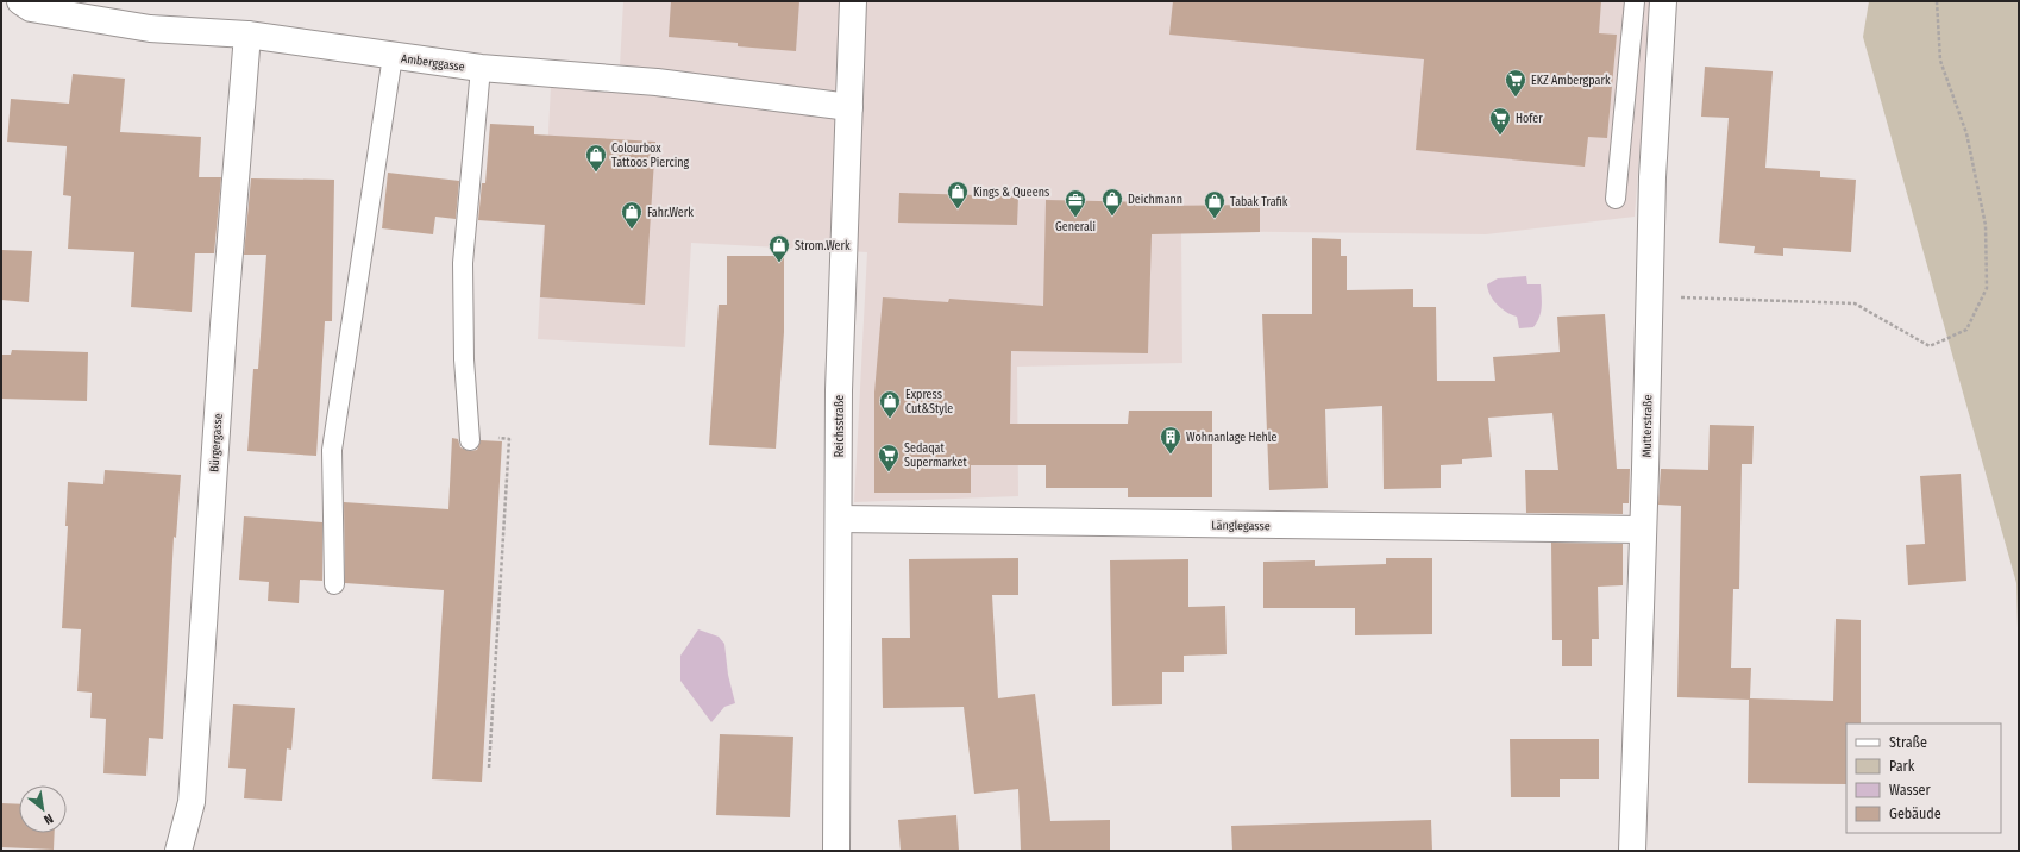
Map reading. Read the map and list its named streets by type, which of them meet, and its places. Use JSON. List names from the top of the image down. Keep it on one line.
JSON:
{"streets":{"street":["Amberggasse","Reichsstraße","Mutterstraße","Bürgergasse","Länglegasse"]},"crossings":[["Amberggasse","Reichsstraße"],["Amberggasse","Bürgergasse"],["Reichsstraße","Länglegasse"],["Mutterstraße","Länglegasse"]],"places":{"supermarket":["EKZ Ambergpark","Hofer","Sedaqat Supermarket"],"shop":["Colourbox Tattoos Piercing","Kings & Queens","Deichmann","Tabak Trafik","Fahr.Werk","Strom.Werk","Express Cut&Style"],"office":["Generali"],"building":["Wohnanlage Hehle"]},"legend":["Straße","Park","Wasser","Gebäude"],"north":"bottom right"}
